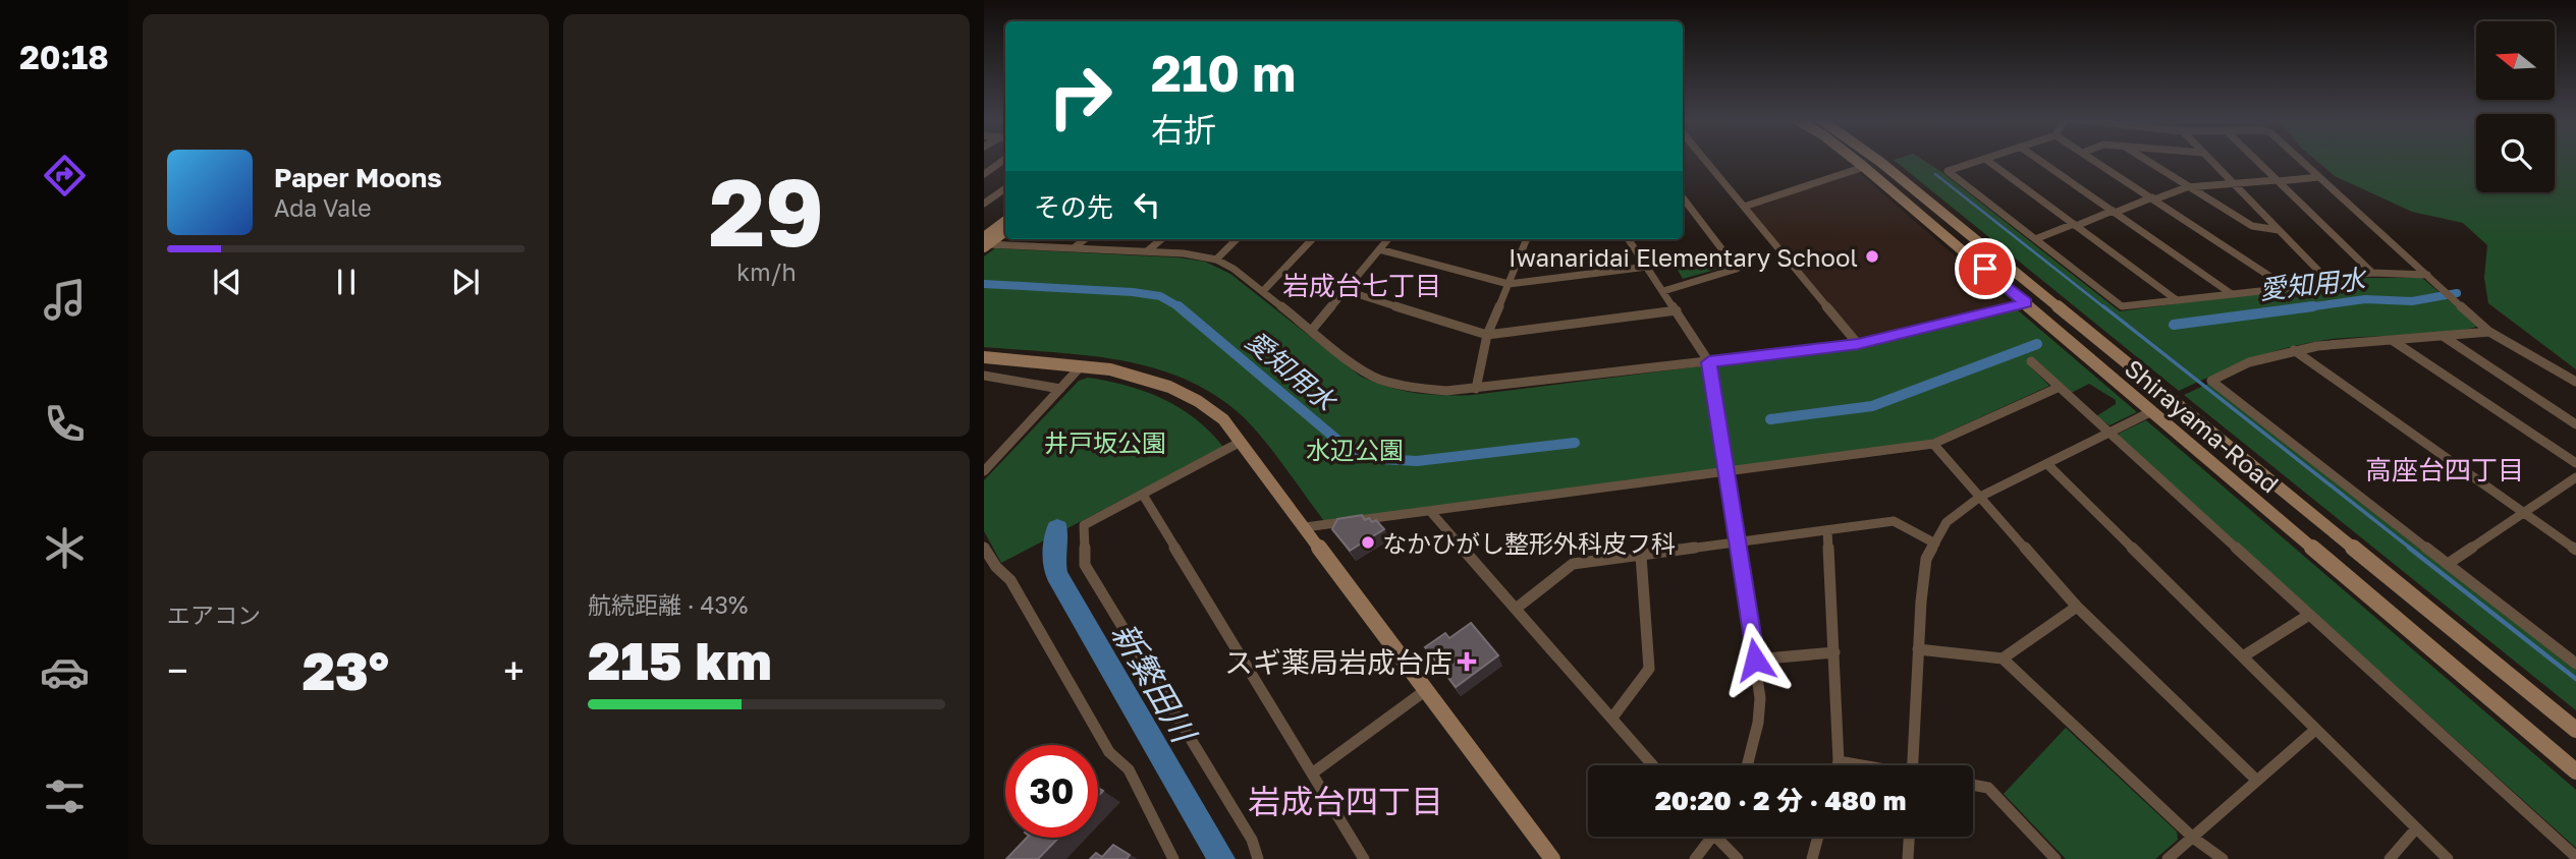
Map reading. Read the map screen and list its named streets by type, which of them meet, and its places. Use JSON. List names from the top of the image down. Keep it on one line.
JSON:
{"streets":{"street":["Shirayama-Road"]},"districts":["岩成台七丁目","高座台四丁目","岩成台四丁目"],"water":["愛知用水","新繁田川"],"parks":["井戸坂公園","水辺公園"],"places":{"other":["Iwanaridai Elementary School","なかひがし整形外科皮フ科"],"health":["スギ薬局岩成台店"]},"north":"left","page":{"tabs":"20:18","tile":[["29","km/h"],"エアコン",["航続距離 · 43%","215 km"]],"turn":["210 m","右折"],"song":["Paper Moons","Ada Vale"],"then":"その先","heat":["−","23°","+"],"limit":"30","trip":"20:20 · 2 分 · 480 m"}}
